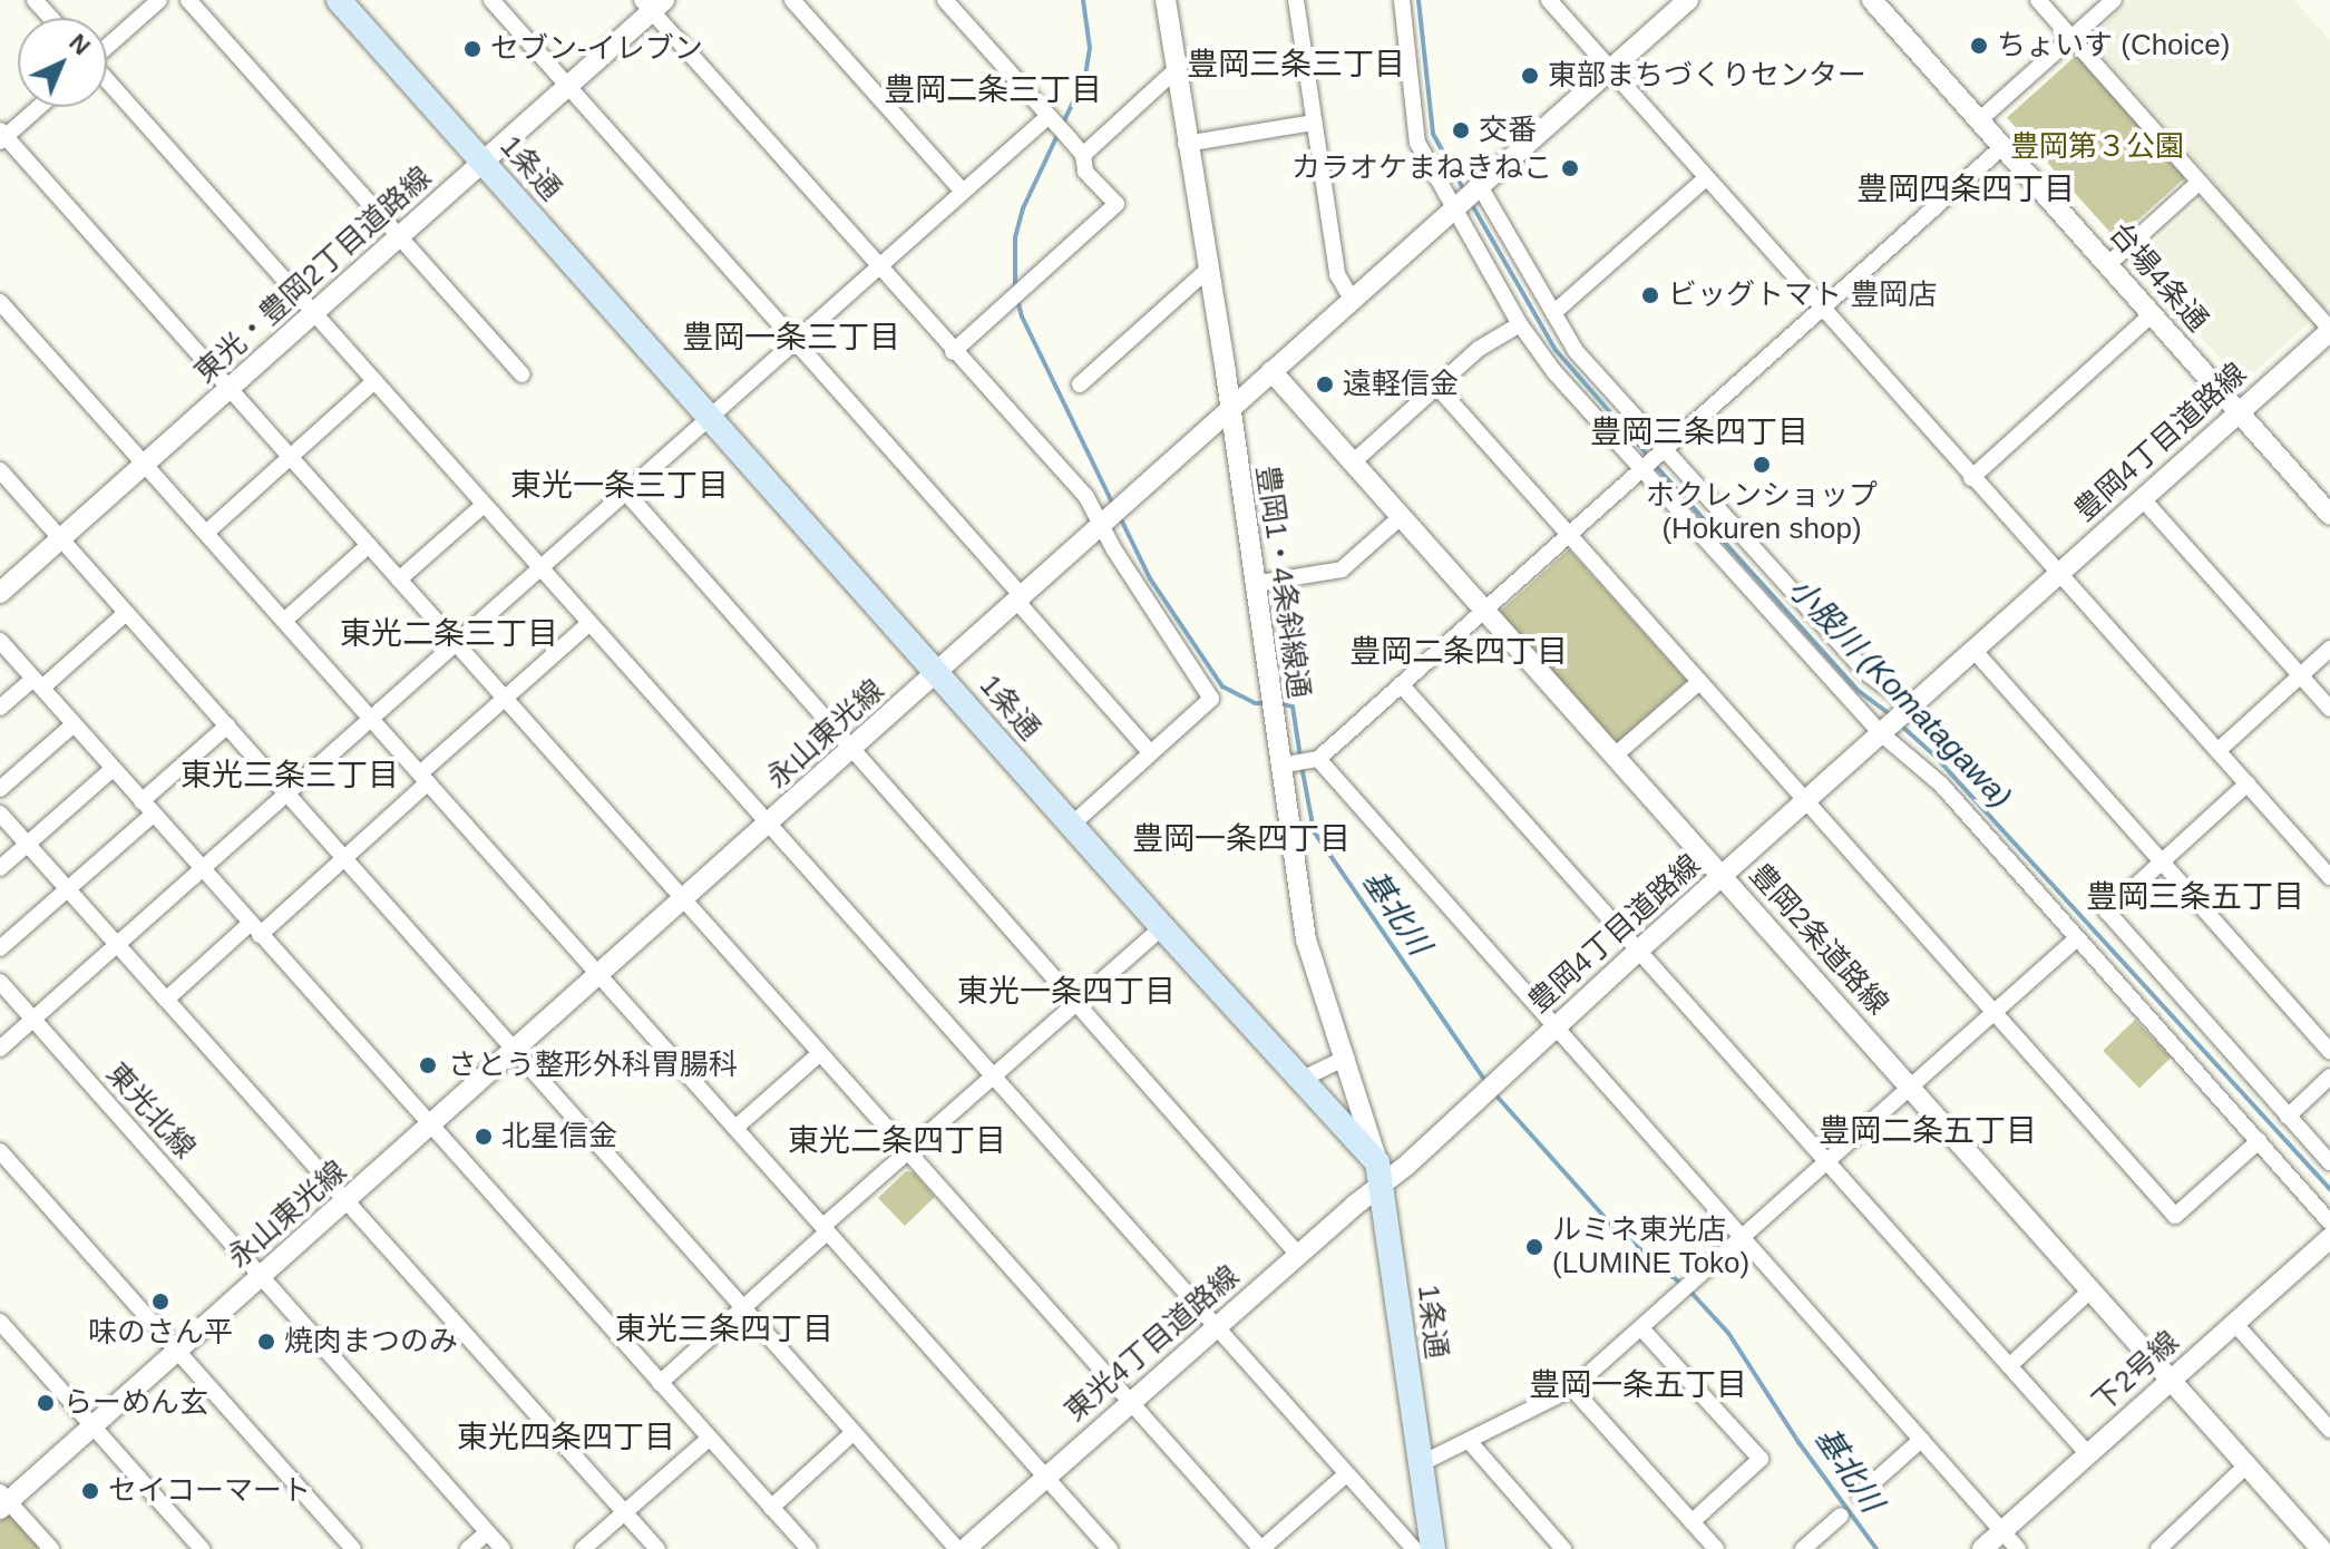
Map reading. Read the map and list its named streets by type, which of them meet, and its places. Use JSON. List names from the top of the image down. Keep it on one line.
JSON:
{"streets":{"main road":["1条通"],"street":["東光・豊岡2丁目道路線","台場4条通","豊岡4丁目道路線","豊岡1・4条斜線通","永山東光線","豊岡2条道路線","東光北線","東光4丁目道路線","下2号線"]},"crossings":[["1条通","東光・豊岡2丁目道路線"],["1条通","豊岡4丁目道路線"],["1条通","豊岡1・4条斜線通"],["1条通","永山東光線"],["1条通","東光4丁目道路線"],["台場4条通","豊岡4丁目道路線"],["豊岡4丁目道路線","豊岡1・4条斜線通"],["豊岡4丁目道路線","豊岡2条道路線"],["豊岡4丁目道路線","東光4丁目道路線"],["豊岡1・4条斜線通","永山東光線"],["豊岡1・4条斜線通","東光4丁目道路線"],["永山東光線","豊岡2条道路線"],["永山東光線","東光北線"],["豊岡2条道路線","下2号線"]],"districts":["豊岡三条三丁目","豊岡二条三丁目","豊岡四条四丁目","豊岡一条三丁目","豊岡三条四丁目","東光一条三丁目","東光二条三丁目","豊岡二条四丁目","東光三条三丁目","豊岡一条四丁目","豊岡三条五丁目","東光一条四丁目","豊岡二条五丁目","東光二条四丁目","東光三条四丁目","豊岡一条五丁目","東光四条四丁目"],"water":["小股川 (Komatagawa)","基北川"],"parks":["豊岡第３公園"],"places":["ちょいす (Choice)","セブン-イレブン","東部まちづくりセンター","交番","カラオケまねきねこ","ビッグトマト 豊岡店","遠軽信金","ホクレンショップ (Hokuren shop)","さとう整形外科胃腸科","北星信金","ルミネ東光店 (LUMINE Toko)","味のさん平","焼肉まつのみ","らーめん玄","セイコーマート"],"north":"top right"}
